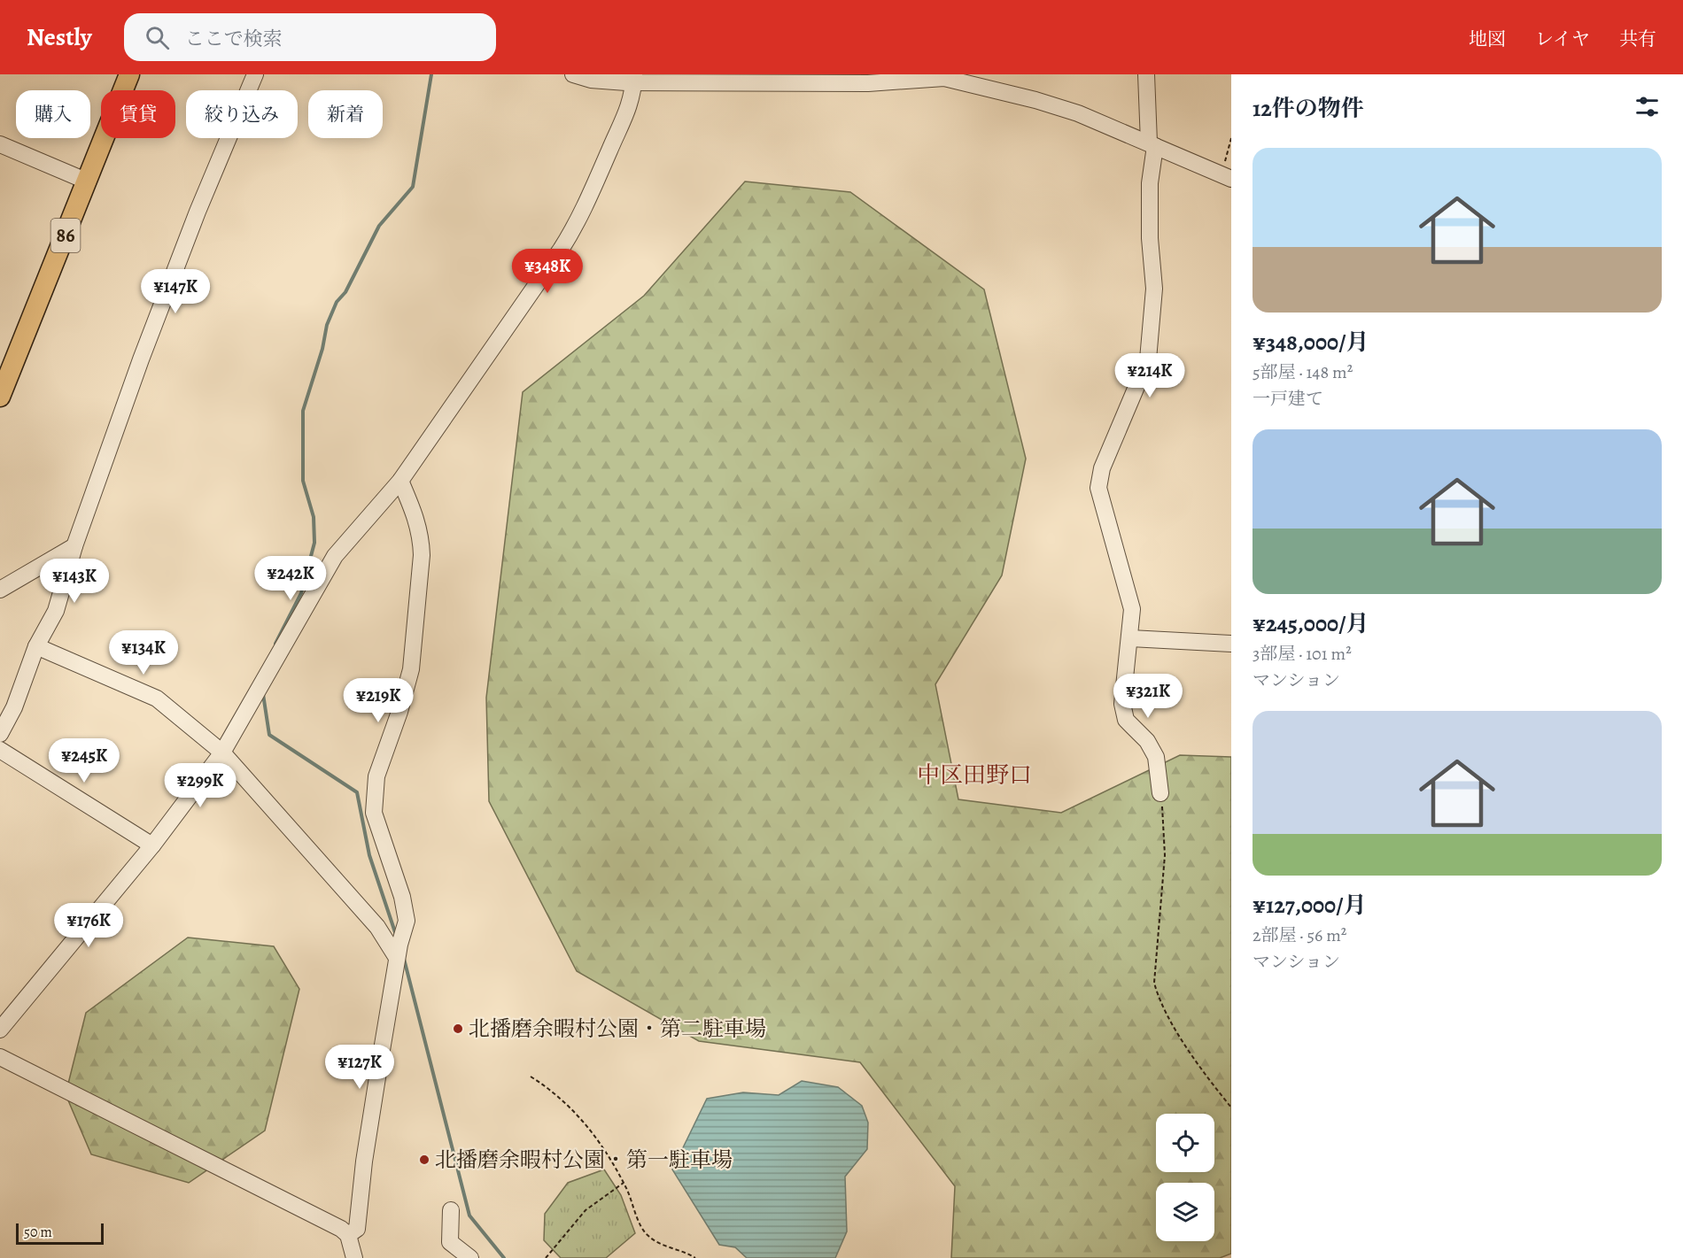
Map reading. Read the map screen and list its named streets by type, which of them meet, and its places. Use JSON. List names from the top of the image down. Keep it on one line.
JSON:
{"streets":{"main road":["86"]},"districts":["中区田野口"],"places":["北播磨余暇村公園・第二駐車場","北播磨余暇村公園・第一駐車場"],"scale_bar":"50 m","page":{"header":"Nestly","search":"ここで検索","nav":["地図","レイヤ","共有"],"heading":"12件の物件","chip":["購入","賃貸","絞り込み","新着"],"list":[{"name":"¥348,000/月","note":"5部屋 · 148 m² · 一戸建て"},{"name":"¥245,000/月","note":"3部屋 · 101 m² · マンション"},{"name":"¥127,000/月","note":"2部屋 · 56 m² · マンション"}],"price":["¥348K","¥147K","¥214K","¥242K","¥143K","¥134K","¥321K","¥219K","¥245K","¥299K","¥176K","¥127K"],"scale":"50 m"}}
